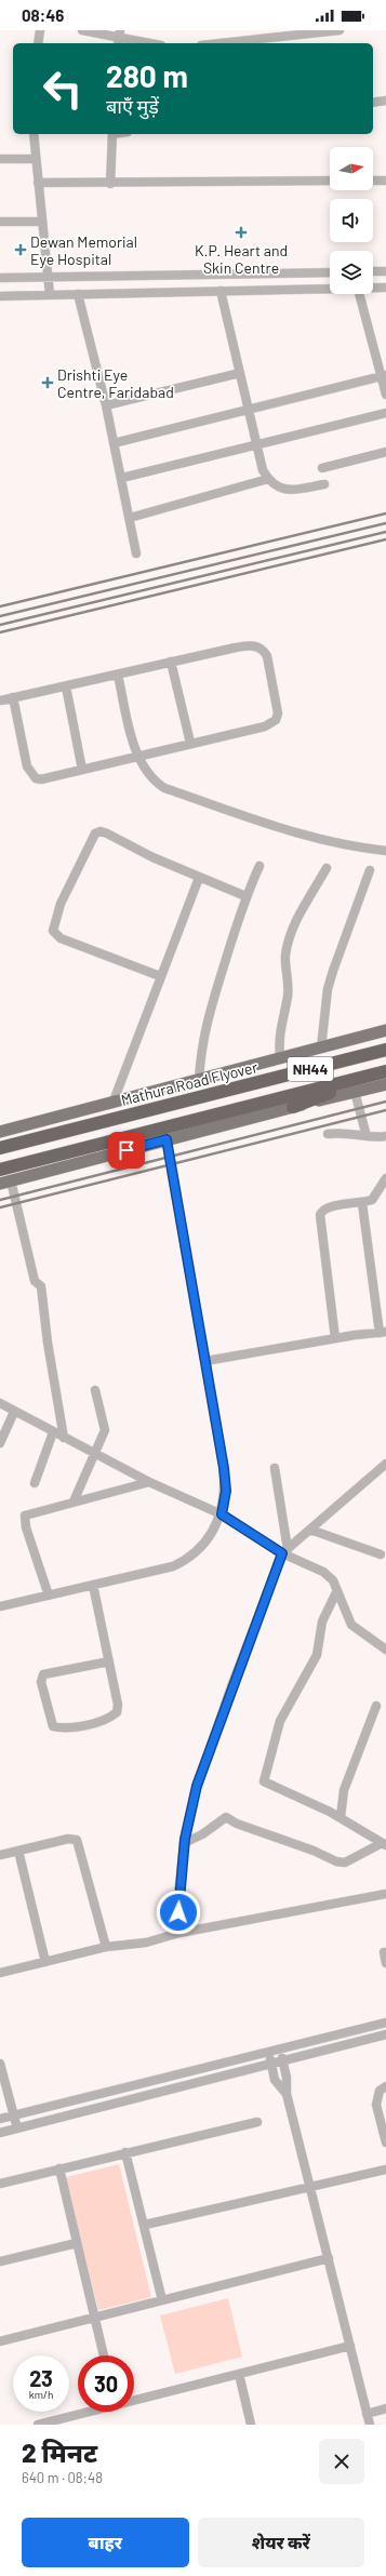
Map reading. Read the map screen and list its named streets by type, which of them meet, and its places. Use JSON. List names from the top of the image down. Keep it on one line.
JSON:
{"streets":{"highway":["NH44","Mathura Road Flyover"]},"places":{"health":["K.P. Heart and Skin Centre","Dewan Memorial Eye Hospital","Drishti Eye Centre, Faridabad"]},"north":"right","page":{"status":"08:46","turn":["280 m","बाएँ मुड़ें"],"speed":"23 km/h","limit":"30","heading":["2 मिनट","640 m · 08:48"],"buttons":["बाहर","शेयर करें"]}}
